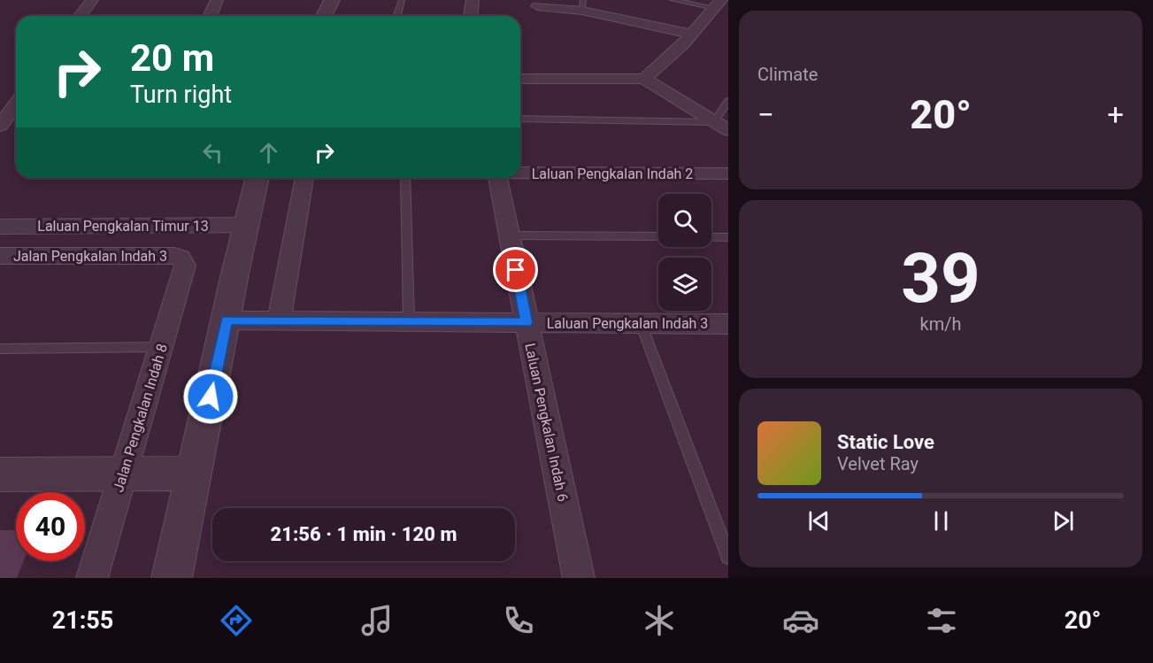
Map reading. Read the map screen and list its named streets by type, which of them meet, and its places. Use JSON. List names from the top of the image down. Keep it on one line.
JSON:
{"streets":{"street":["Laluan Pengkalan Indah 2","Laluan Pengkalan Timur 13","Jalan Pengkalan Indah 3","Laluan Pengkalan Indah 3","Jalan Pengkalan Indah 8","Laluan Pengkalan Indah 6"]},"crossings":[["Jalan Pengkalan Indah 3","Jalan Pengkalan Indah 8"],["Laluan Pengkalan Indah 3","Laluan Pengkalan Indah 6"]],"page":{"tile":["Climate",["39","km/h"]],"turn":["20 m","Turn right"],"heat":["−","20°","+"],"song":["Static Love","Velvet Ray"],"limit":"40","trip":"21:56 · 1 min · 120 m","tabs":["21:55","20°"]}}
